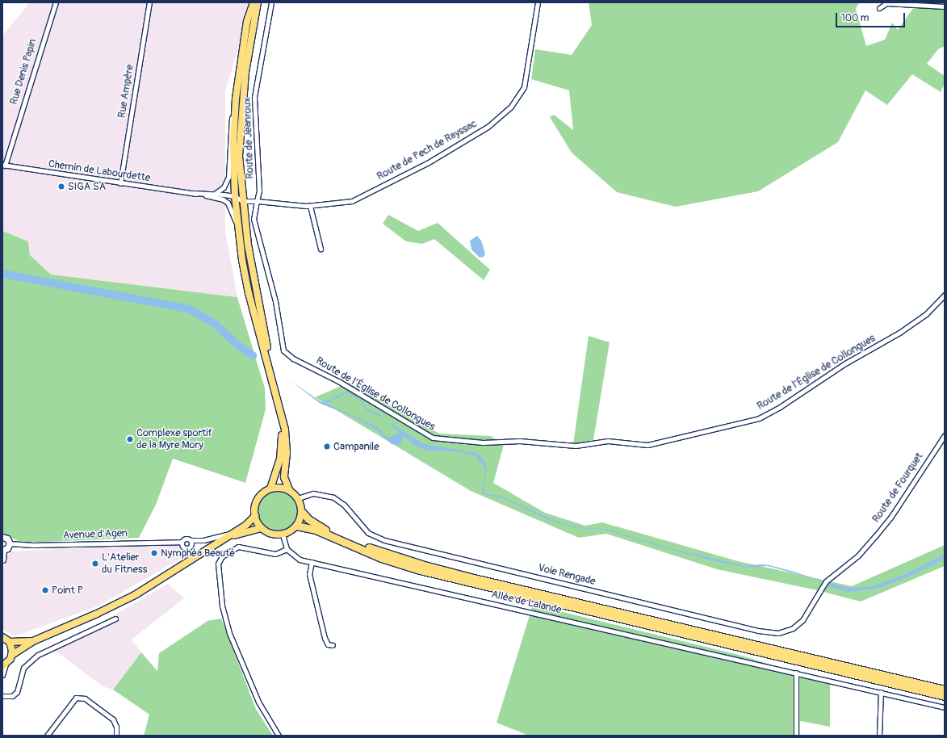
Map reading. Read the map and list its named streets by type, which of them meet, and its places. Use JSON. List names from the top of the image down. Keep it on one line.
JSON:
{"streets":{"street":["Rue Denis Papin","Rue Ampère","Route de Jeanroux","Route de Pech de Rayssac","Chemin de Labourdette","Route de l’Église de Collongues","Route de Fourquet","Avenue d'Agen","Voie Rengade","Allée de Lalande"]},"crossings":[["Rue Denis Papin","Chemin de Labourdette"],["Rue Ampère","Chemin de Labourdette"],["Route de Jeanroux","Route de Pech de Rayssac"],["Route de Jeanroux","Route de l’Église de Collongues"],["Route de Fourquet","Voie Rengade"]],"places":["SIGA SA","Complexe sportif de la Myre Mory","Campanile","Nymphéa Beauté","L'Atelier du Fitness","Point P"],"scale_bar":"100 m"}
